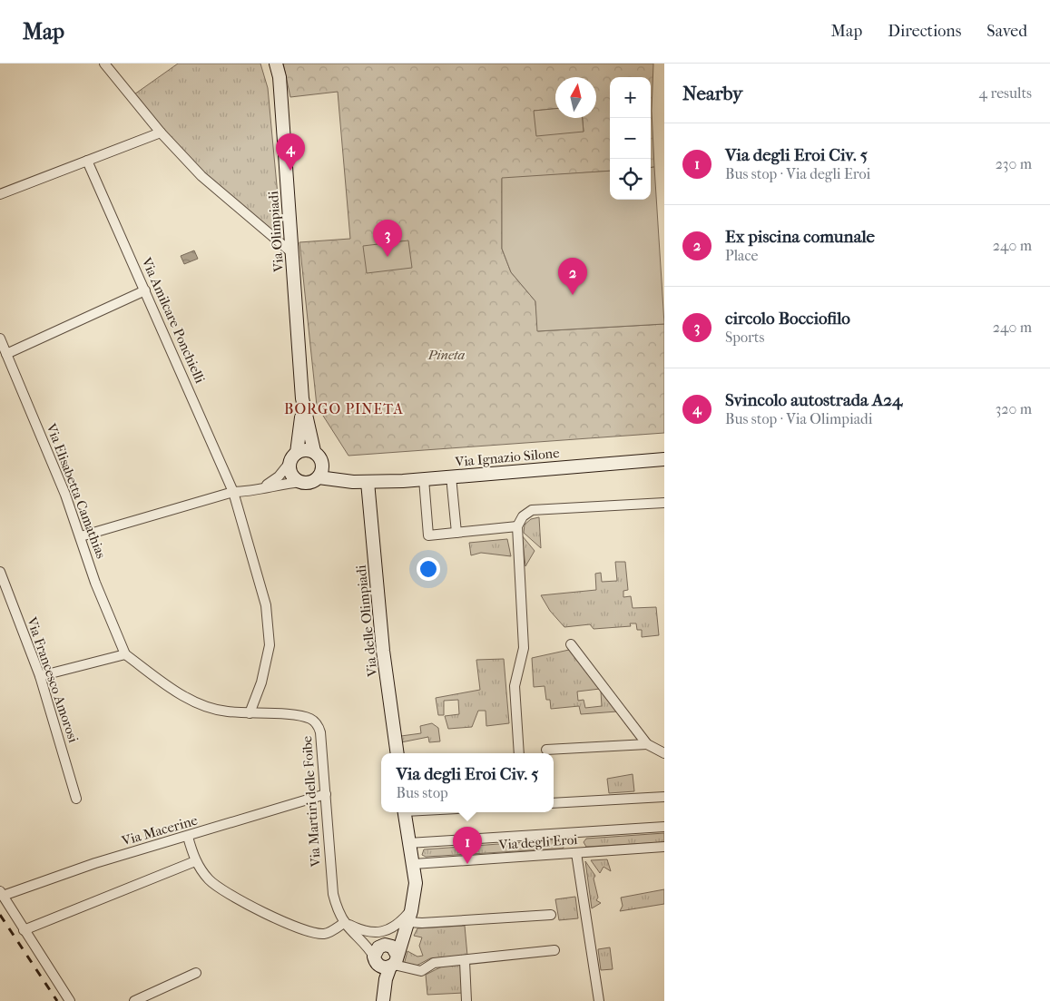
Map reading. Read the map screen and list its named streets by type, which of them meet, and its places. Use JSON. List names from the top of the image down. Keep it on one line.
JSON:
{"streets":{"street":["Via Olimpiadi","Via Amilcare Ponchielli","Via Ignazio Silone","Via Elisabetta Camathias","Via delle Olimpiadi","Via Francesco Amorosi","Via Martiri delle Foibe","Via Macerine","Via degli Eroi"]},"crossings":[["Via Olimpiadi","Via Ignazio Silone"],["Via Amilcare Ponchielli","Via Martiri delle Foibe"],["Via Ignazio Silone","Via delle Olimpiadi"],["Via Elisabetta Camathias","Via Martiri delle Foibe"],["Via Martiri delle Foibe","Via Macerine"]],"districts":["BORGO PINETA"],"parks":["Pineta"],"north":"top","page":{"header":"Map","nav":["Map","Directions","Saved"],"heading":["Nearby","4 results"],"map_buttons":["+","−"],"list":[{"mark":"1","name":"Via degli Eroi Civ. 5","note":"Bus stop · Via degli Eroi","value":"230 m"},{"mark":"2","name":"Ex piscina comunale","note":"Place","value":"240 m"},{"mark":"3","name":"circolo Bocciofilo","note":"Sports","value":"240 m"},{"mark":"4","name":"Svincolo autostrada A24","note":"Bus stop · Via Olimpiadi","value":"320 m"}],"pins":["4","3","2","1"],"popup":["Via degli Eroi Civ. 5","Bus stop"]}}
